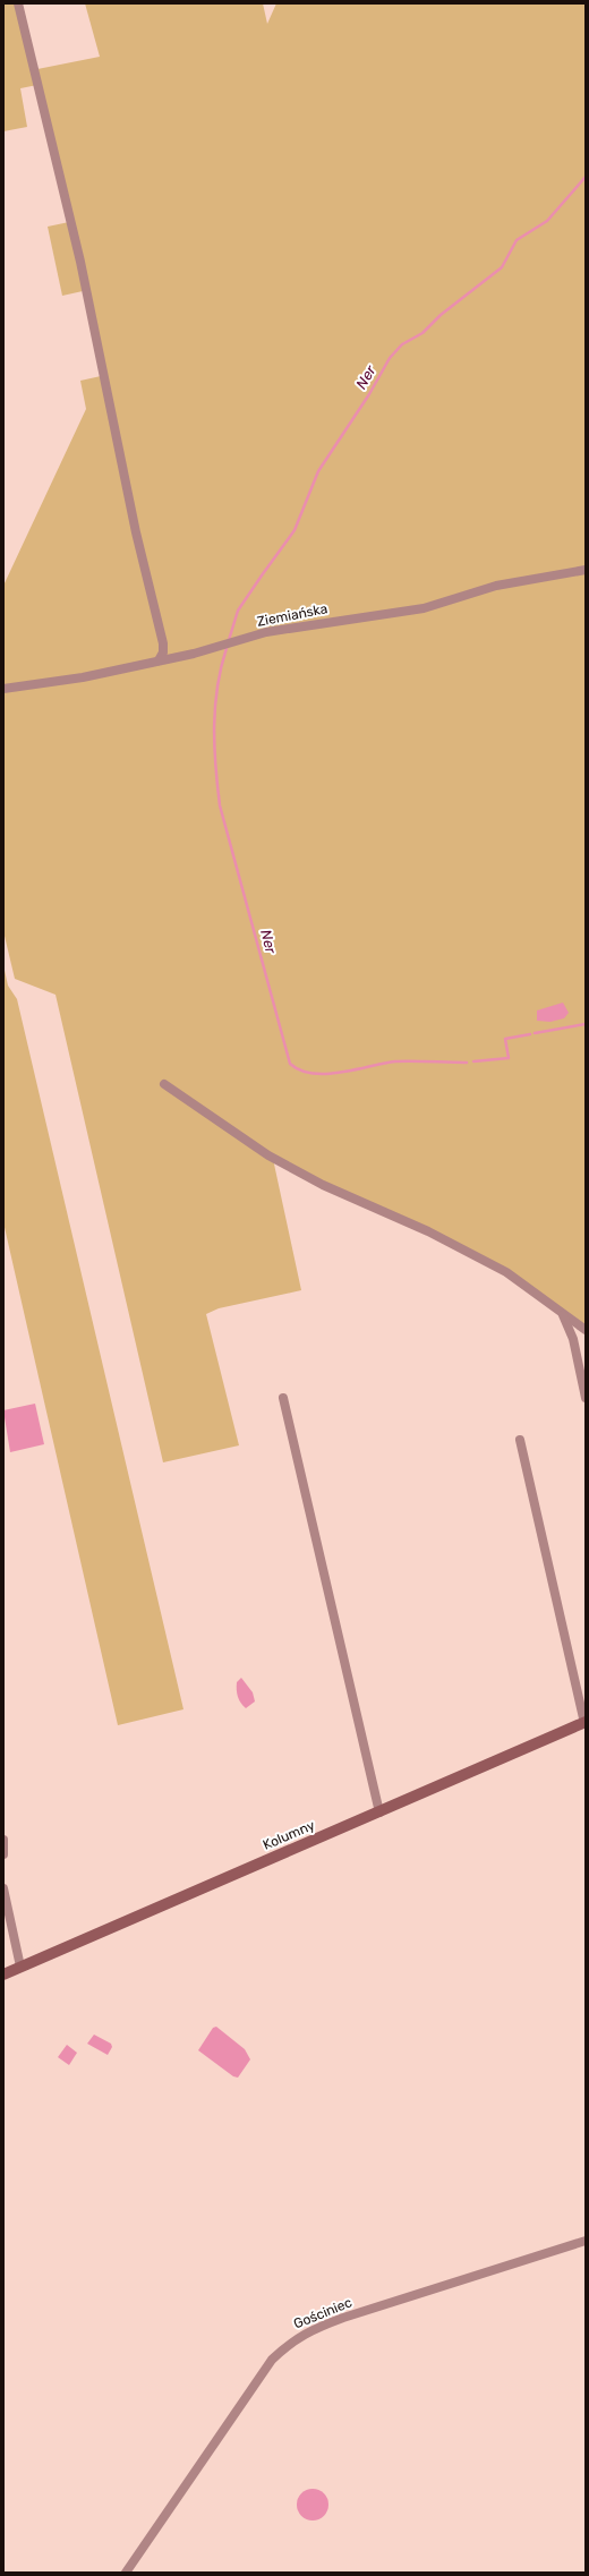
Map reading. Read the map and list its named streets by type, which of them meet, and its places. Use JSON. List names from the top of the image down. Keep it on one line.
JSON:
{"streets":{"street":["Ziemiańska","Kolumny","Gościniec"]},"water":["Ner"]}
